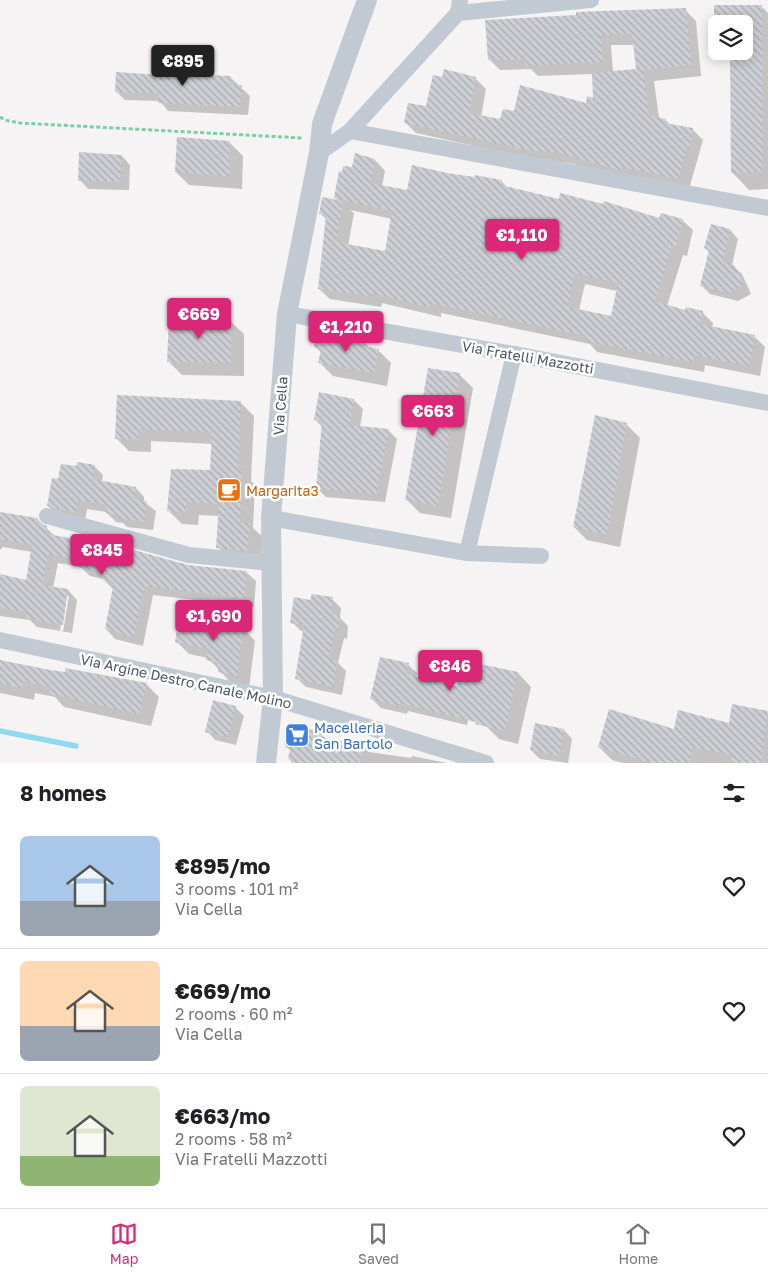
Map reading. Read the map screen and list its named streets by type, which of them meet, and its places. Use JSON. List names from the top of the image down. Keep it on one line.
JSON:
{"streets":{"street":["Via Fratelli Mazzotti","Via Cella","Via Argine Destro Canale Molino"]},"crossings":[["Via Fratelli Mazzotti","Via Cella"],["Via Cella","Via Argine Destro Canale Molino"]],"places":{"cafe":["Margarita3"],"supermarket":["Macelleria San Bartolo"]},"page":{"price":["€895","€1,110","€669","€1,210","€663","€845","€1,690","€846"],"heading":"8 homes","list":[{"name":"€895/mo","note":"3 rooms · 101 m² · Via Cella"},{"name":"€669/mo","note":"2 rooms · 60 m² · Via Cella"},{"name":"€663/mo","note":"2 rooms · 58 m² · Via Fratelli Mazzotti"}],"tabs":["Map","Saved","Home"]}}
